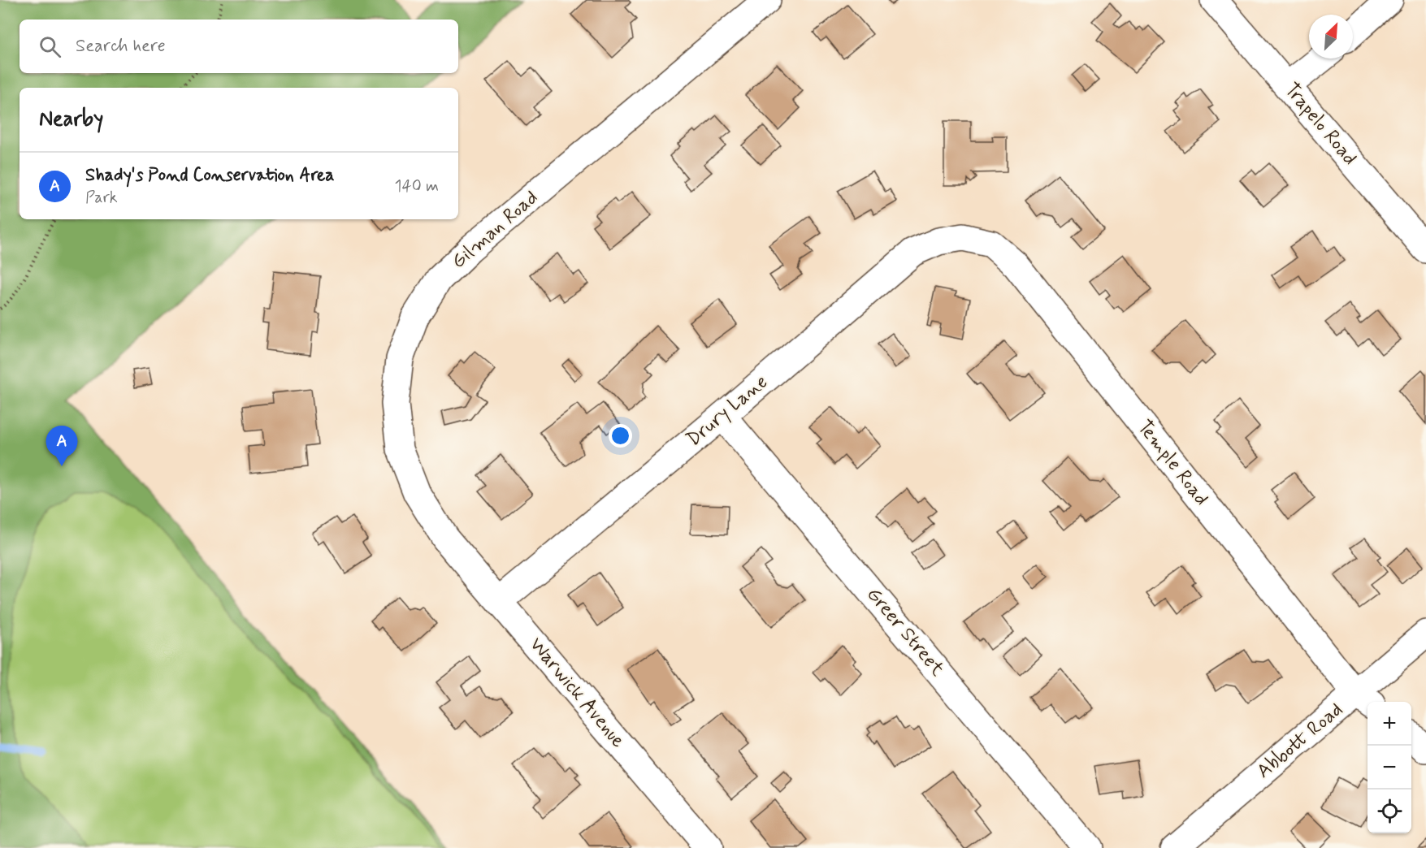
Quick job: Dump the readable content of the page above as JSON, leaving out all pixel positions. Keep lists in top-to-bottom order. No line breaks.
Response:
{"streets":{"street":["Trapelo Road","Gilman Road","Drury Lane","Temple Road","Greer Street","Warwick Avenue","Abbott Road"]},"crossings":[["Gilman Road","Warwick Avenue"],["Drury Lane","Temple Road"],["Drury Lane","Greer Street"],["Drury Lane","Warwick Avenue"],["Temple Road","Abbott Road"]],"north":"top right","page":{"search":"Search here","heading":"Nearby","list":[{"mark":"A","name":"Shady's Pond Conservation Area","note":"Park","value":"140 m"}],"pins":"A","map_buttons":["+","−"]}}
